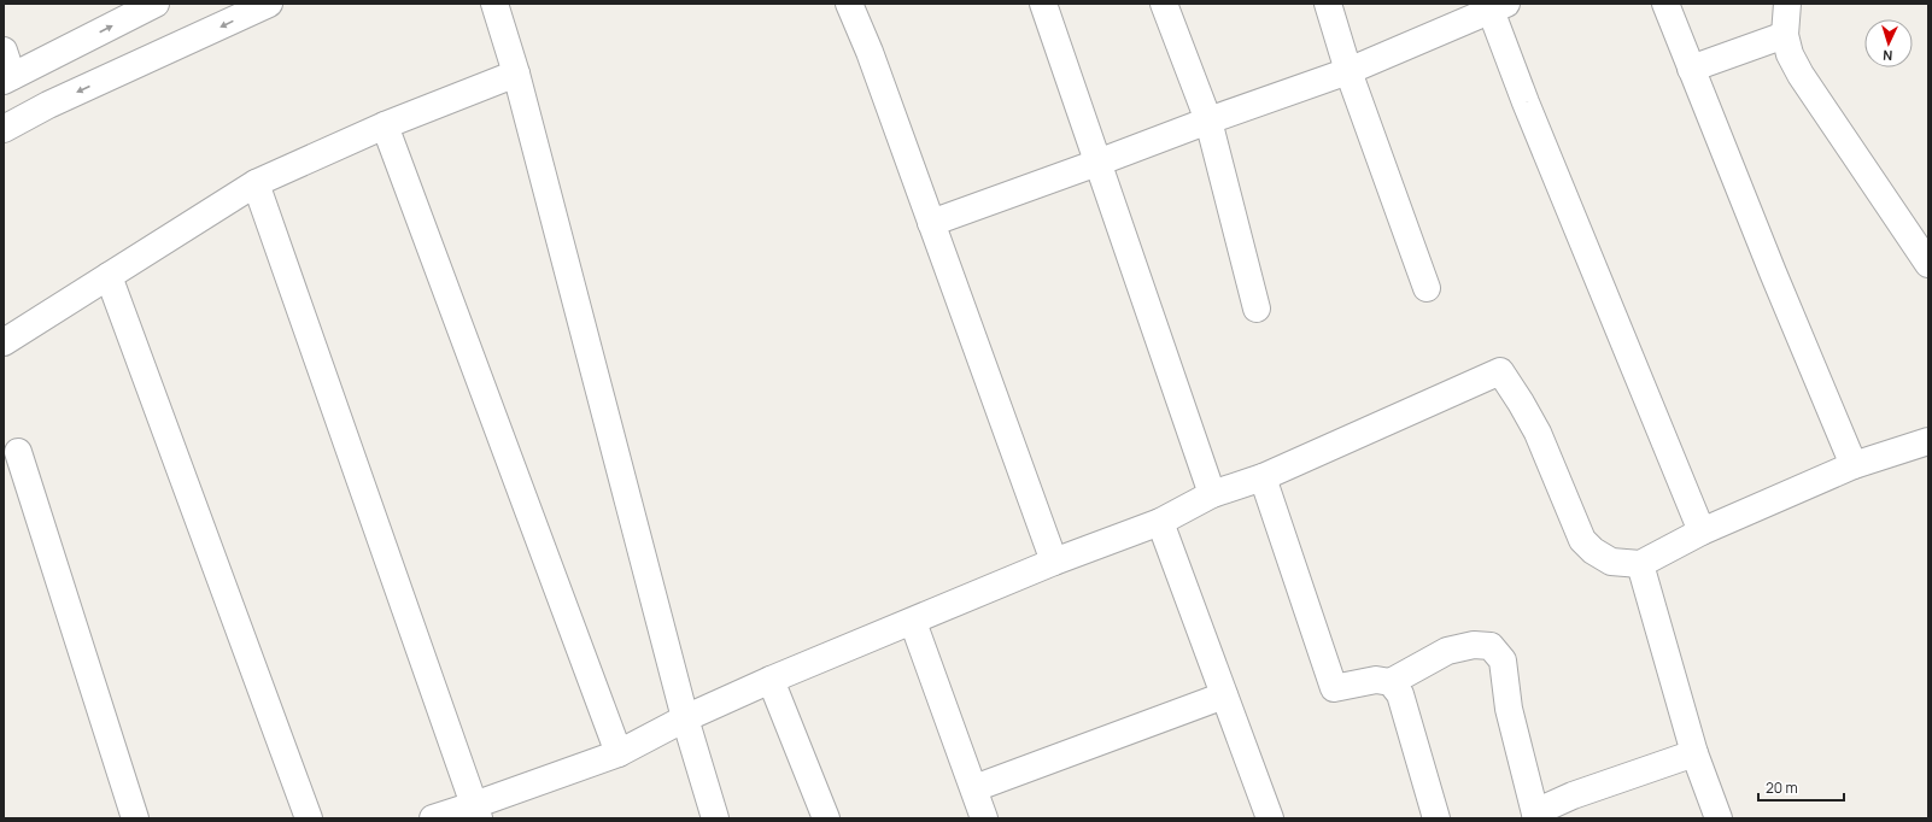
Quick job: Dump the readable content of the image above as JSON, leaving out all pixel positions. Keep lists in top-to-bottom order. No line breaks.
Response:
{"scale_bar":"20 m","north":"bottom"}
